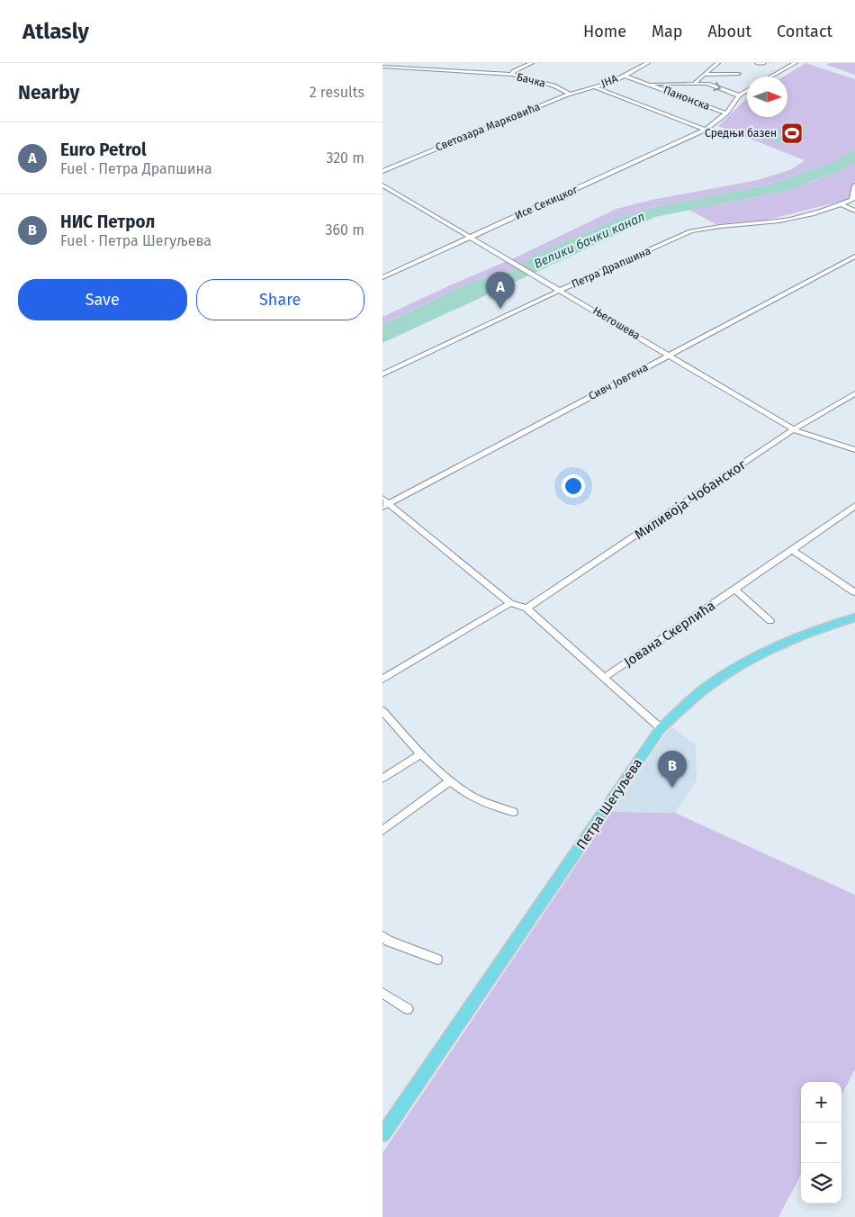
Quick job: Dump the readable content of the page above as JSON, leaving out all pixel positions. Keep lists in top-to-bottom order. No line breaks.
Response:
{"streets":{"main road":["Петра Шегуљева"],"street":["Бачка","ЈНА","Панонска","Светозара Марковића","Исе Секицког","Петра Драпшина","Његошева","Сивч Јовгена","Миливоја Чобанског","Јована Скерлића"]},"crossings":[["Бачка","Светозара Марковића"],["ЈНА","Панонска"],["ЈНА","Светозара Марковића"],["Панонска","Исе Секицког"],["Исе Секицког","Његошева"],["Петра Драпшина","Његошева"],["Његошева","Сивч Јовгена"],["Његошева","Миливоја Чобанског"]],"water":["Велики бачки канал"],"places":{"sports":["Средњи базен"]},"north":"right","page":{"header":"Atlasly","nav":["Home","Map","About","Contact"],"heading":["Nearby","2 results"],"list":[{"mark":"A","name":"Euro Petrol","note":"Fuel · Петра Драпшина","value":"320 m"},{"mark":"B","name":"НИС Петрол","note":"Fuel · Петра Шегуљева","value":"360 m"}],"buttons":["Save","Share"],"pins":["A","B"],"map_buttons":["+","−"]}}
